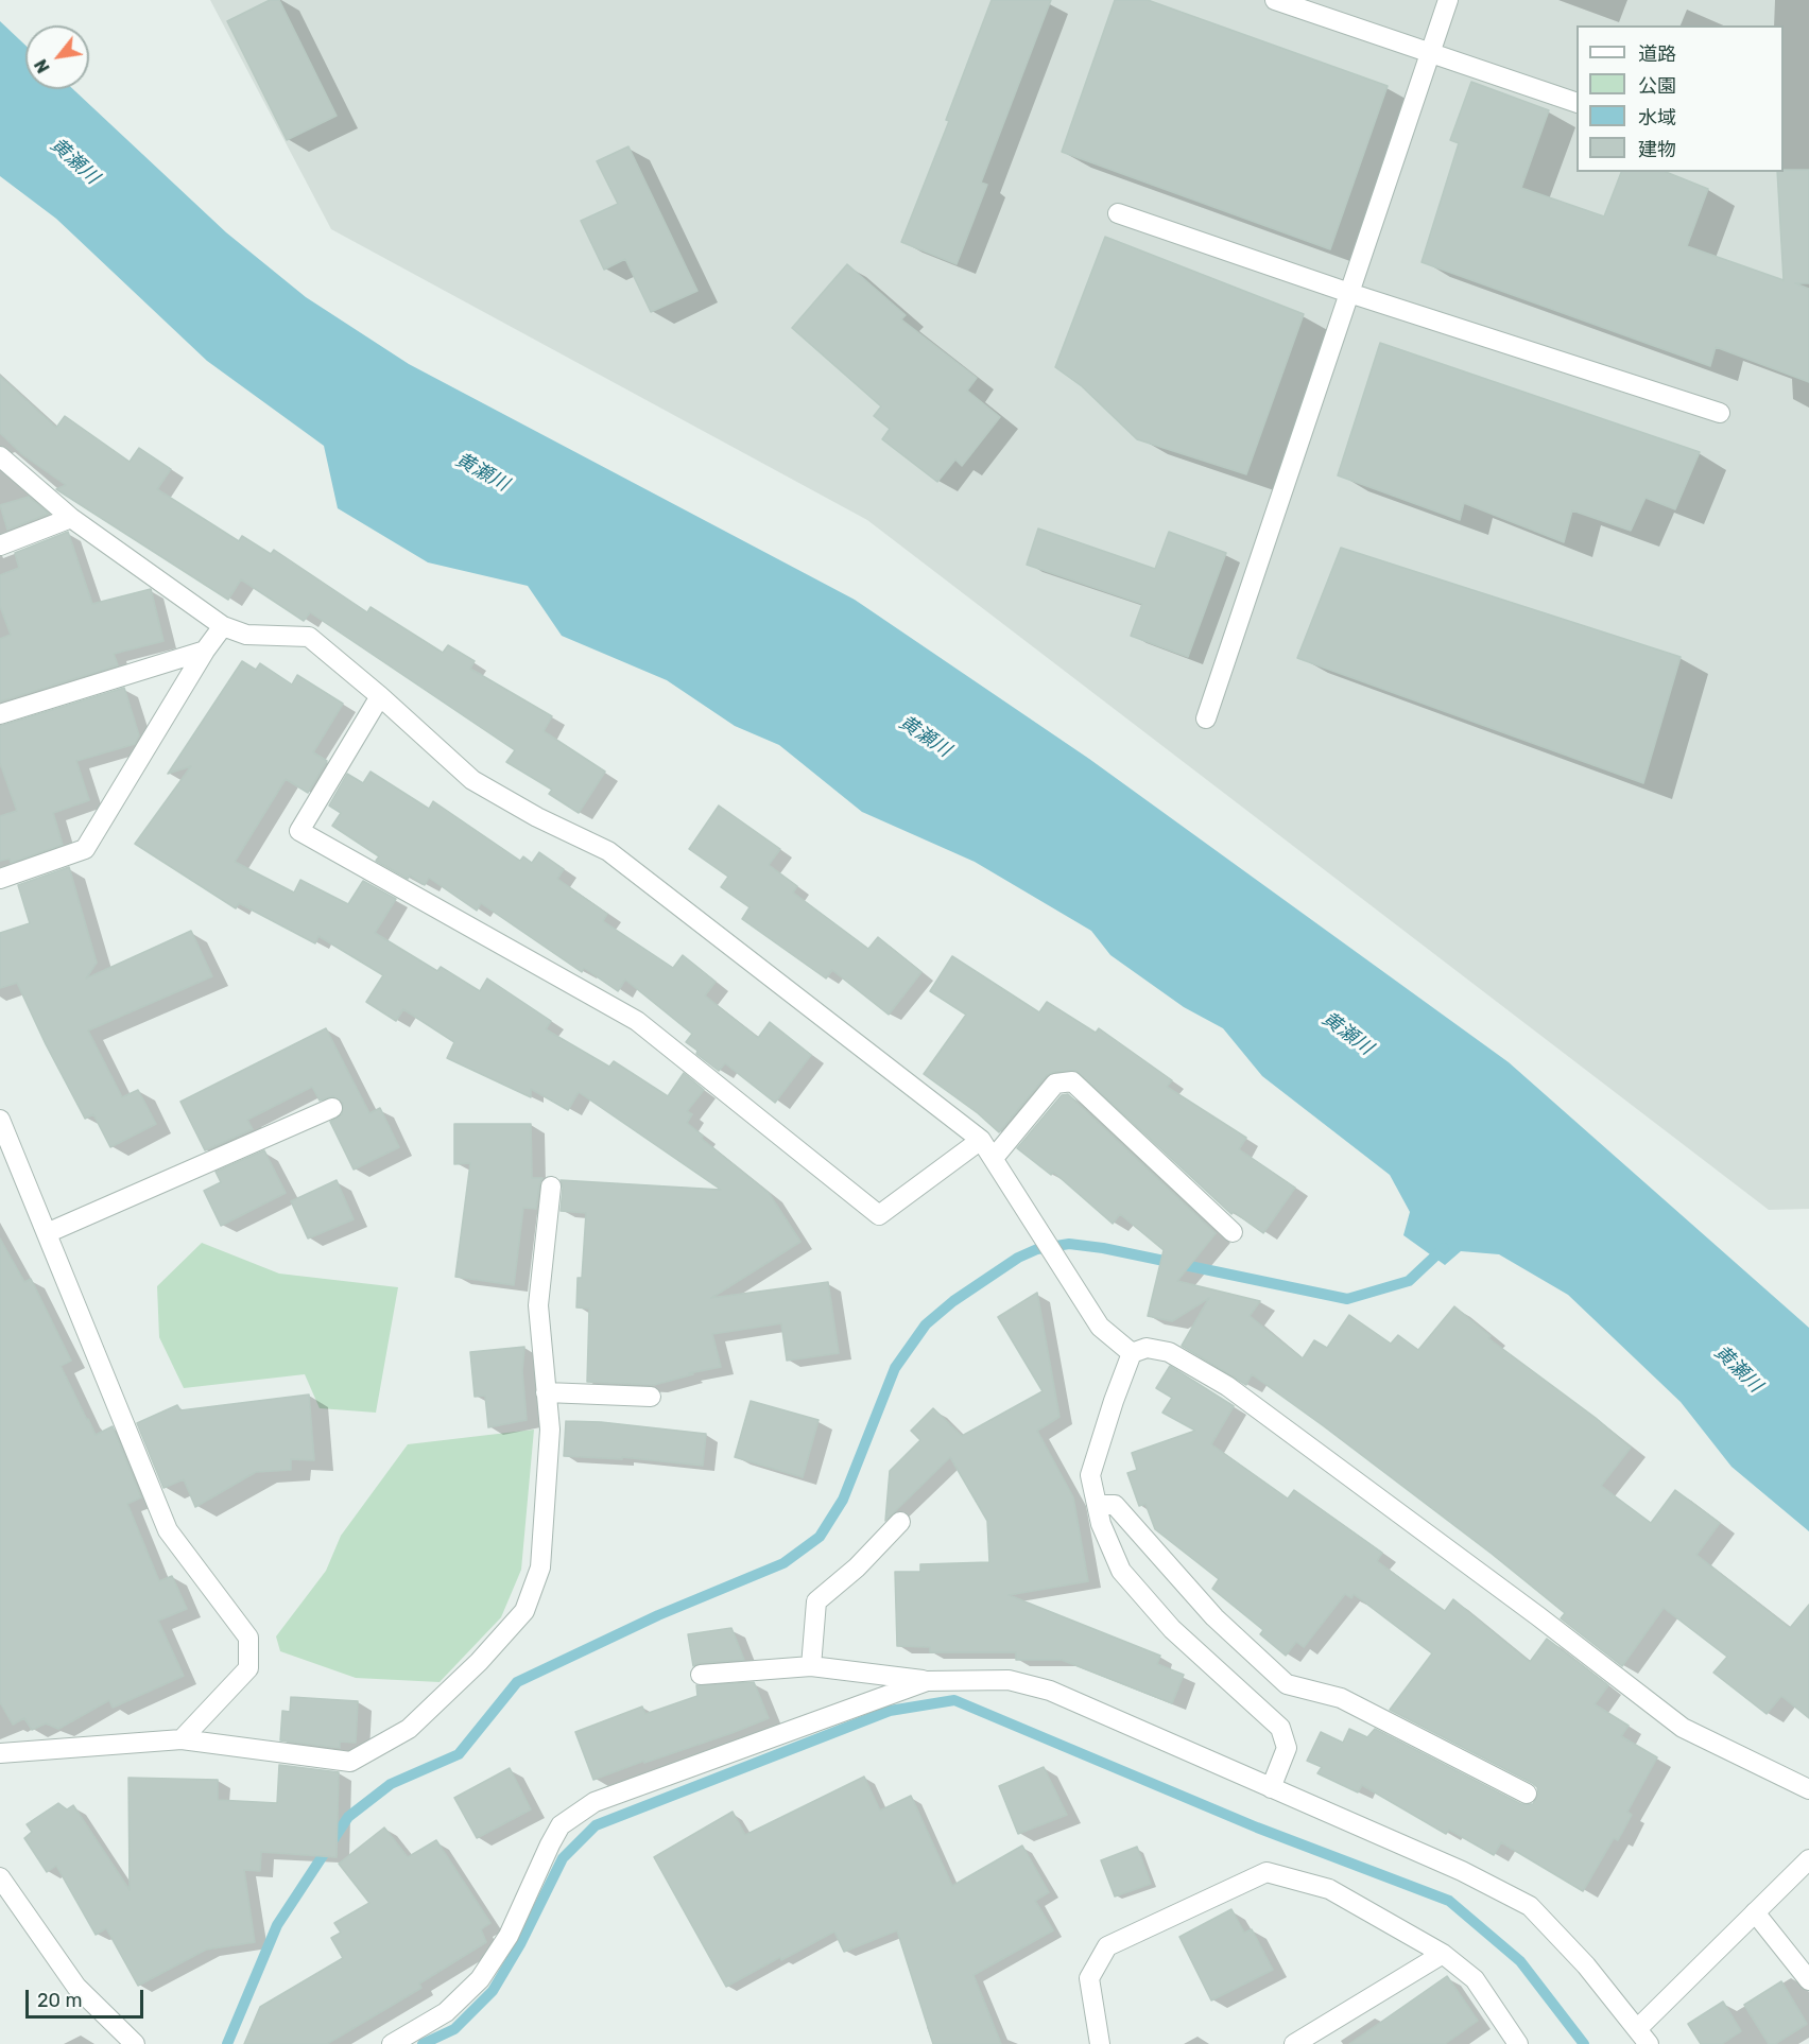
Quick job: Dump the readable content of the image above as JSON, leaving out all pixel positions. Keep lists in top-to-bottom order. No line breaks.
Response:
{"water":["黄瀬川"],"legend":["道路","公園","水域","建物"],"scale_bar":"20 m","north":"bottom left"}
